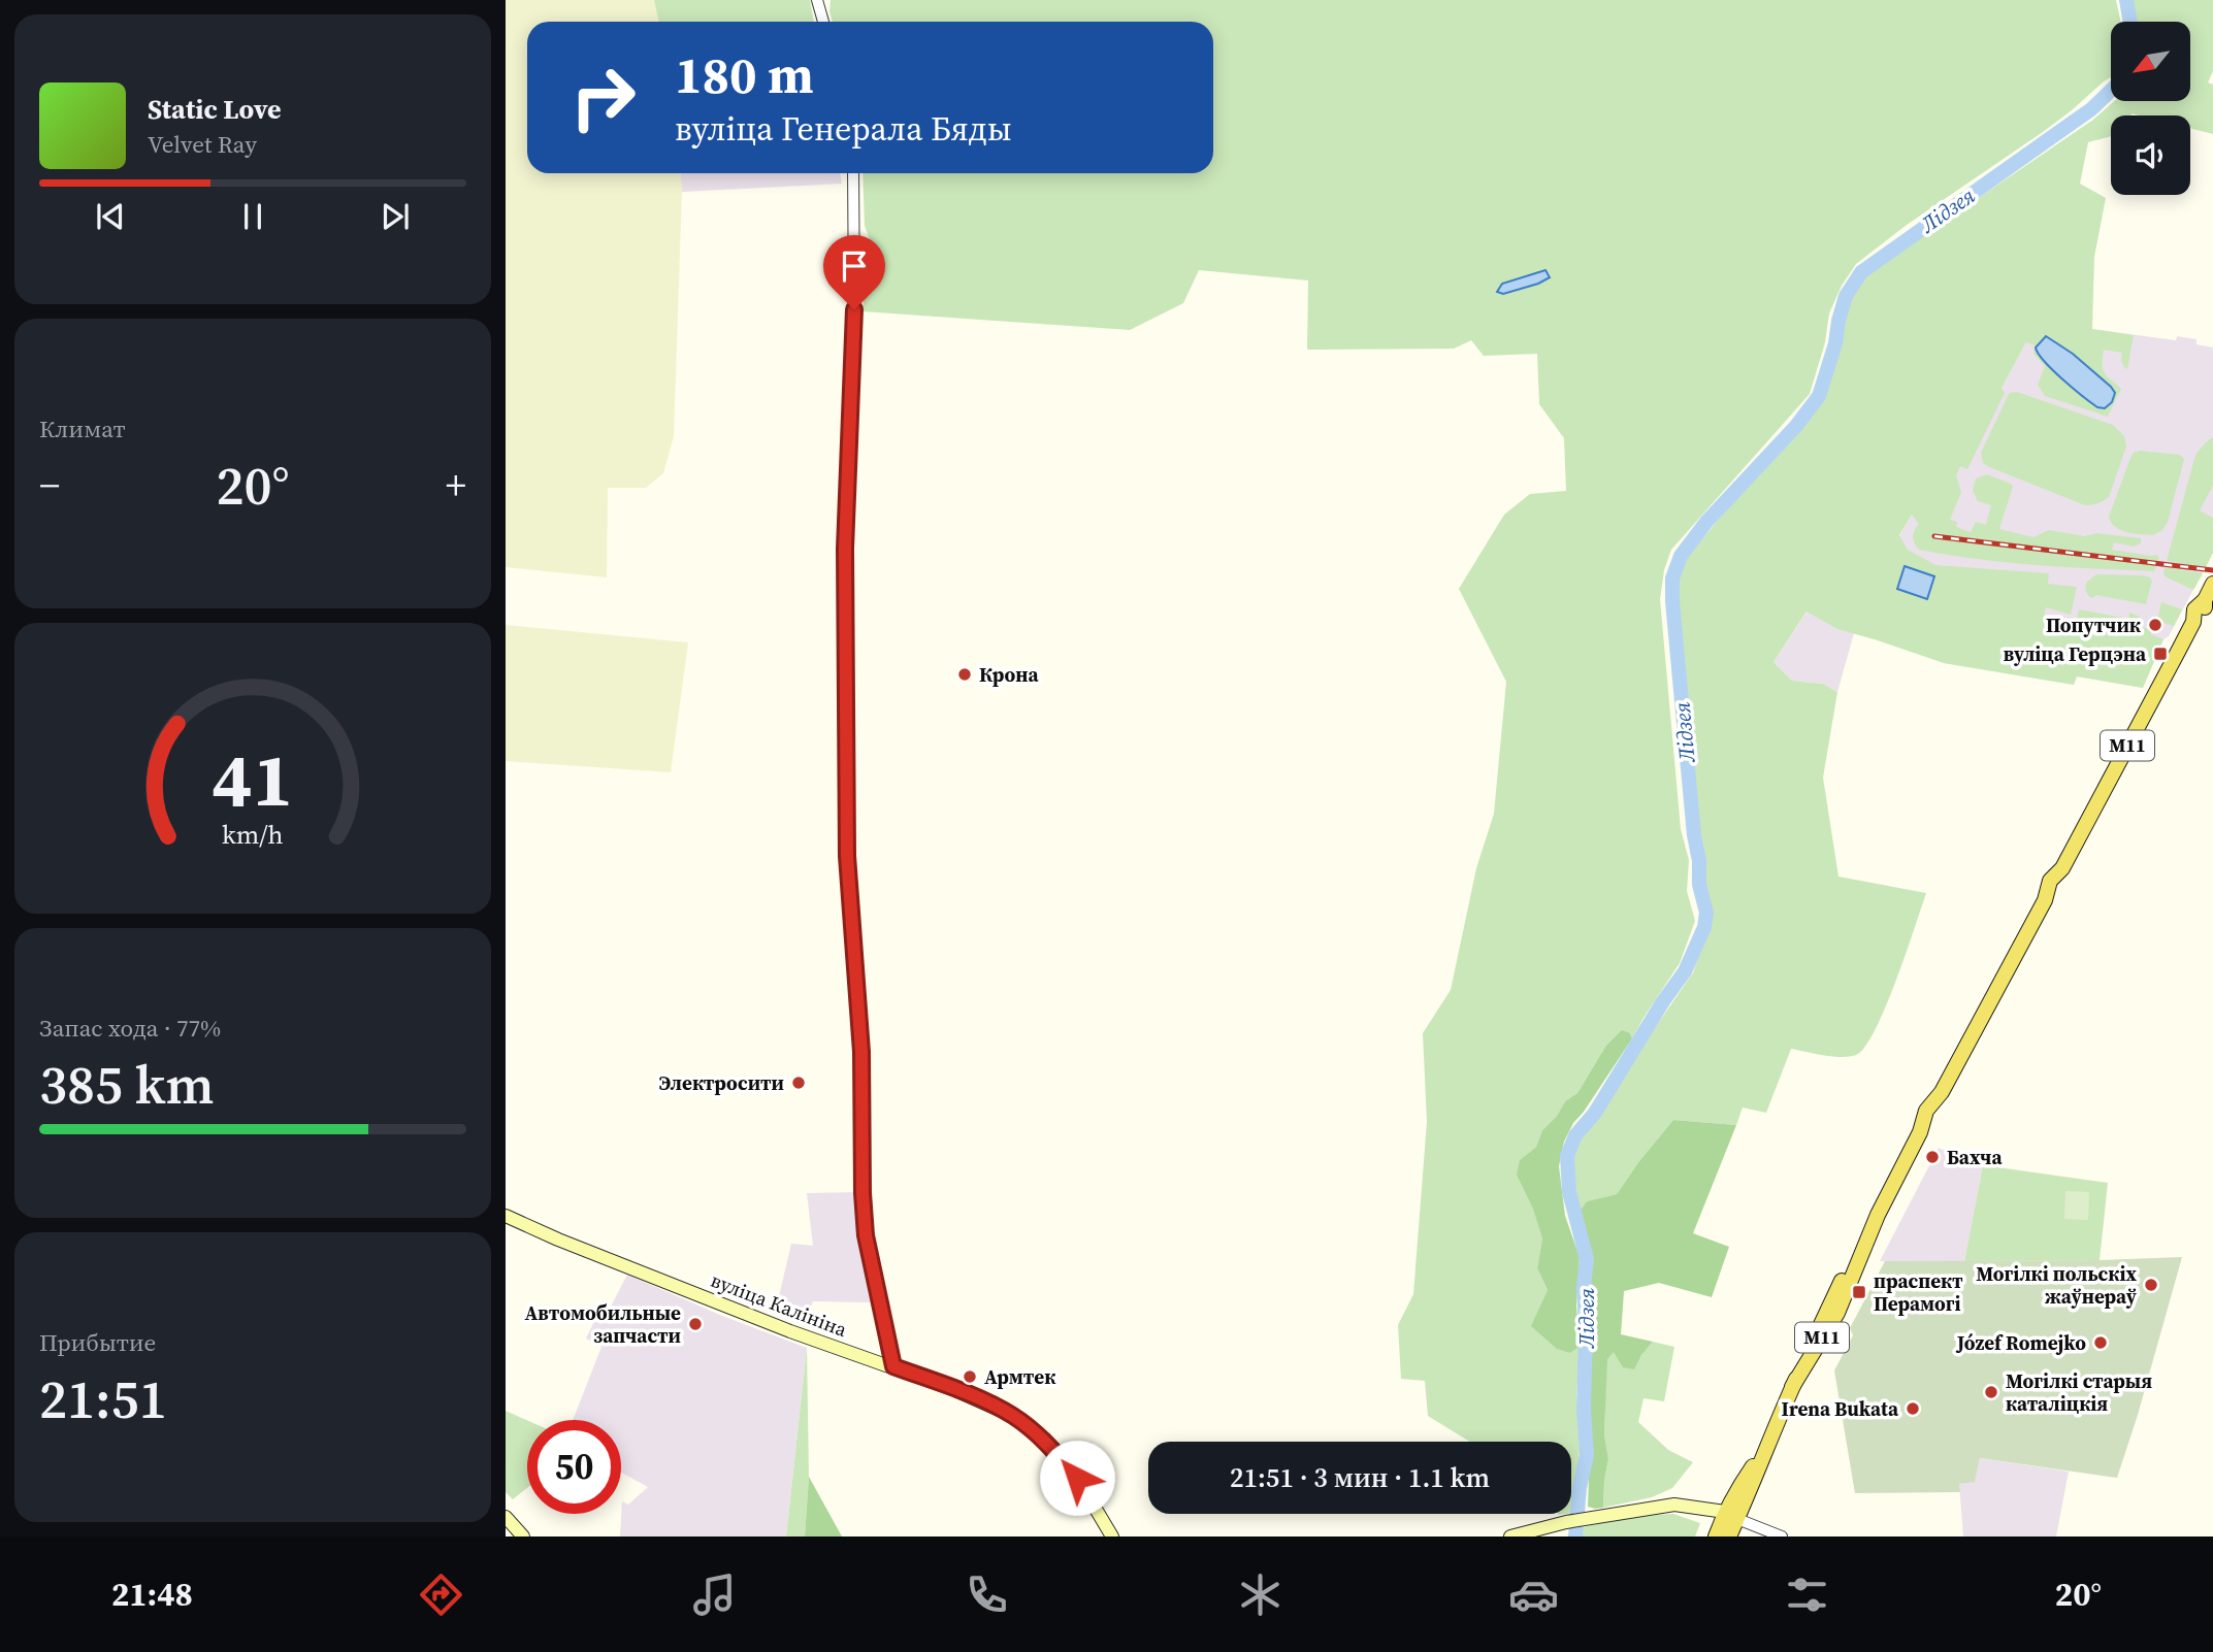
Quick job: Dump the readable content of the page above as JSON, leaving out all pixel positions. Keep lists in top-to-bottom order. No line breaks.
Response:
{"streets":{"main road":["М11","вуліца Калініна"]},"water":["Лідзея"],"places":{"other":["Попутчик","Крона","Электросити","Бахча","Могілкі польскіх жаўнераў","Автомобильные запчасти","Józef Romejko","Армтек","Могілкі старыя каталіцкія","Irena Bukata"],"transit":["вуліца Герцэна","праспект Перамогі"]},"north":"bottom left","page":{"turn":["180 m","вуліца Генерала Бяды"],"song":["Static Love","Velvet Ray"],"tile":["Климат",["Запас хода · 77%","385 km"],["Прибытие","21:51"]],"heat":["−","20°","+"],"limit":"50","trip":"21:51 · 3 мин · 1.1 km","tabs":["21:48","20°"],"gauge":["41","km/h"]}}
